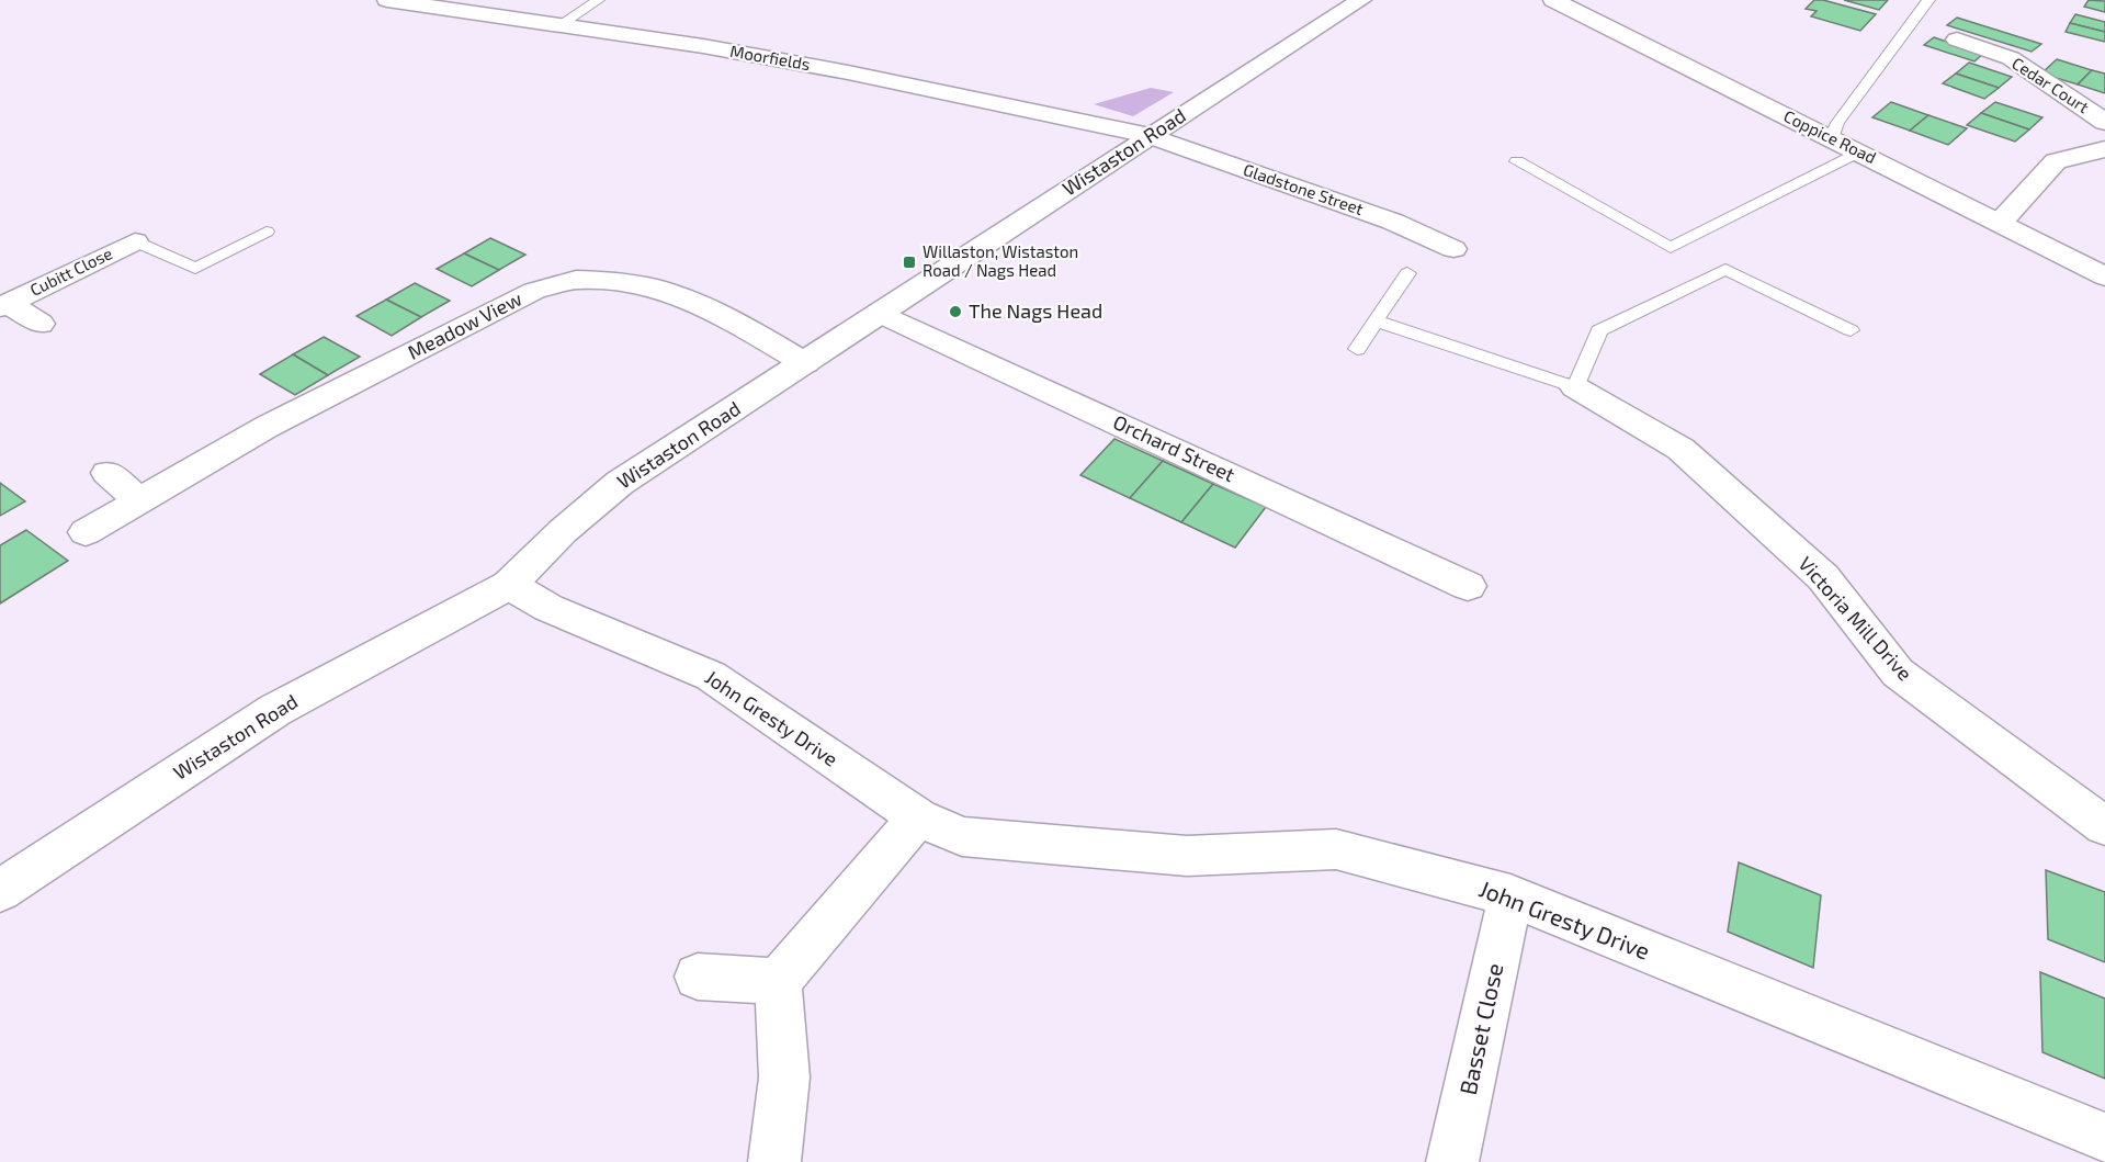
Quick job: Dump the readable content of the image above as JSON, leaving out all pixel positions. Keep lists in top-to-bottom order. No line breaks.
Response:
{"streets":{"street":["Moorfields","Cedar Court","Coppice Road","Wistaston Road","Gladstone Street","Cubitt Close","Meadow View","Orchard Street","Victoria Mill Drive","John Gresty Drive","Basset Close"]},"crossings":[["Moorfields","Wistaston Road"],["Moorfields","Gladstone Street"],["Wistaston Road","Gladstone Street"],["Wistaston Road","Meadow View"],["Wistaston Road","Orchard Street"],["Wistaston Road","John Gresty Drive"],["John Gresty Drive","Basset Close"]],"places":{"transit":["Willaston, Wistaston Road / Nags Head"],"other":["The Nags Head"]}}
